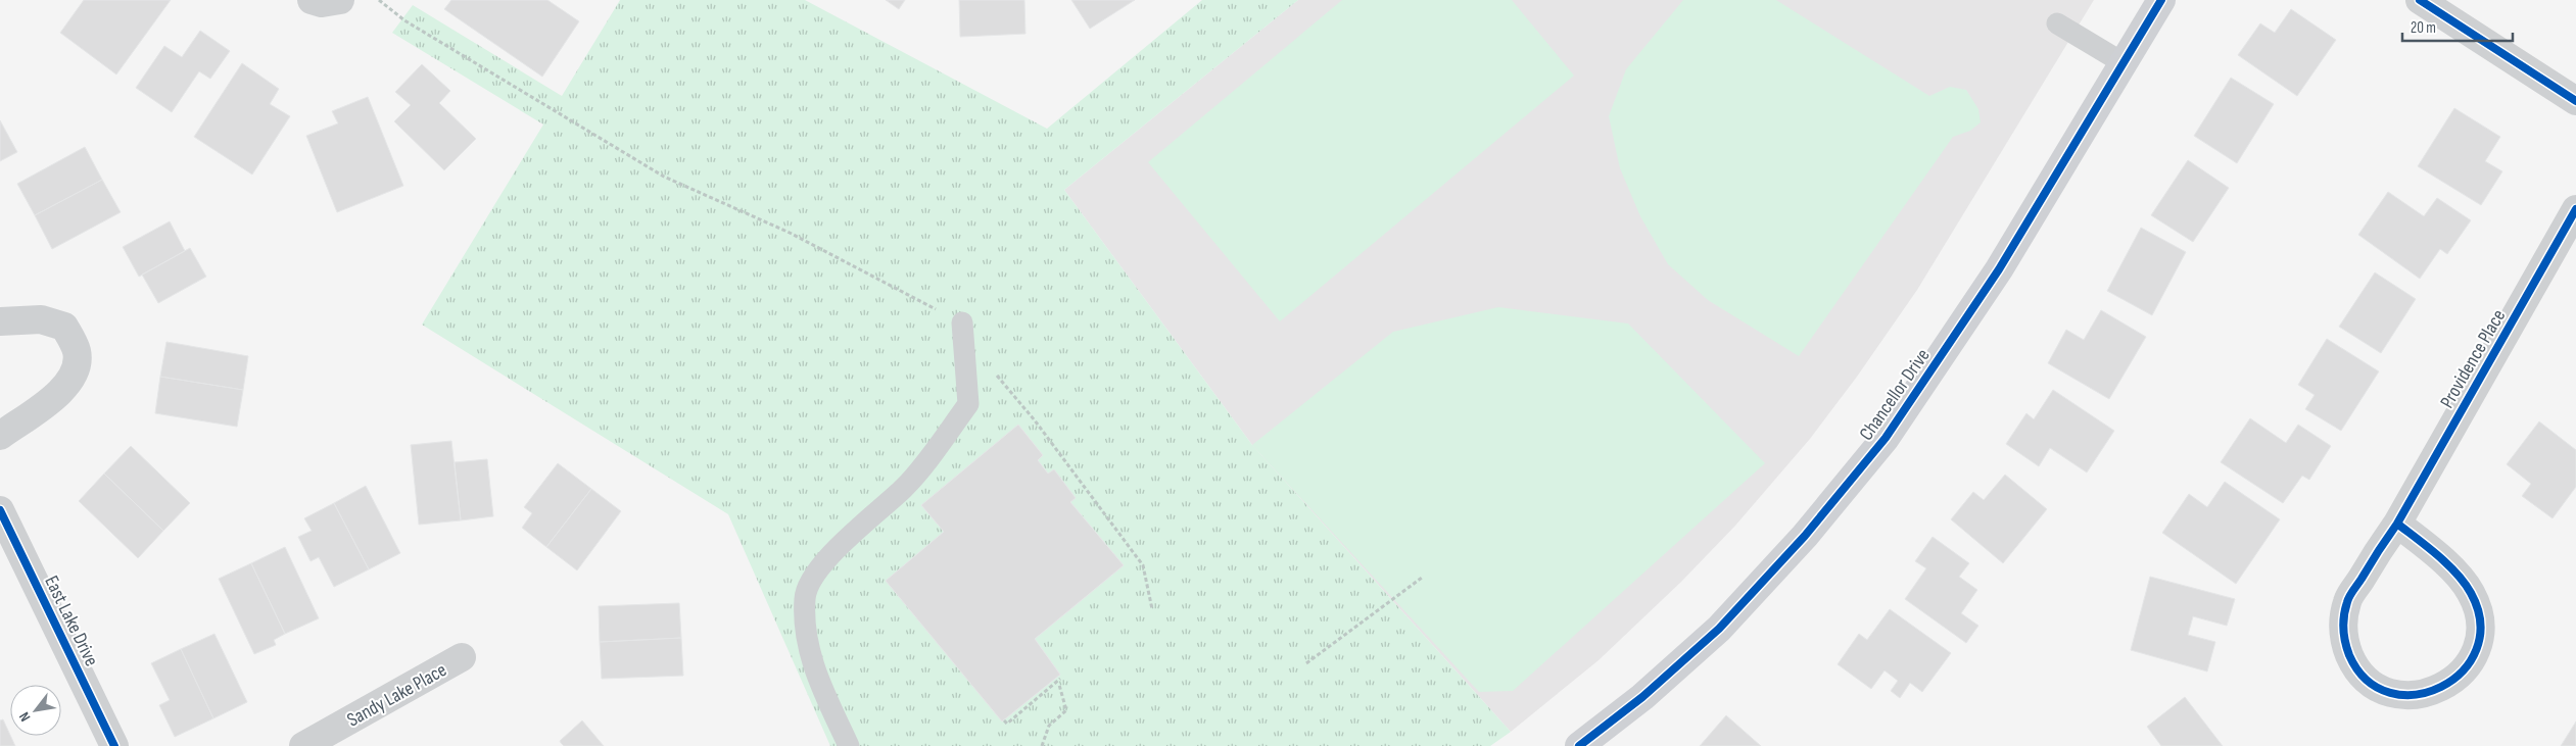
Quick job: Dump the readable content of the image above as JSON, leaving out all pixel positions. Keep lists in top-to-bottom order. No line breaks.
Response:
{"streets":{"street":["Providence Place","Chancellor Drive","East Lake Drive","Sandy Lake Place"]},"scale_bar":"20 m","north":"bottom left"}
